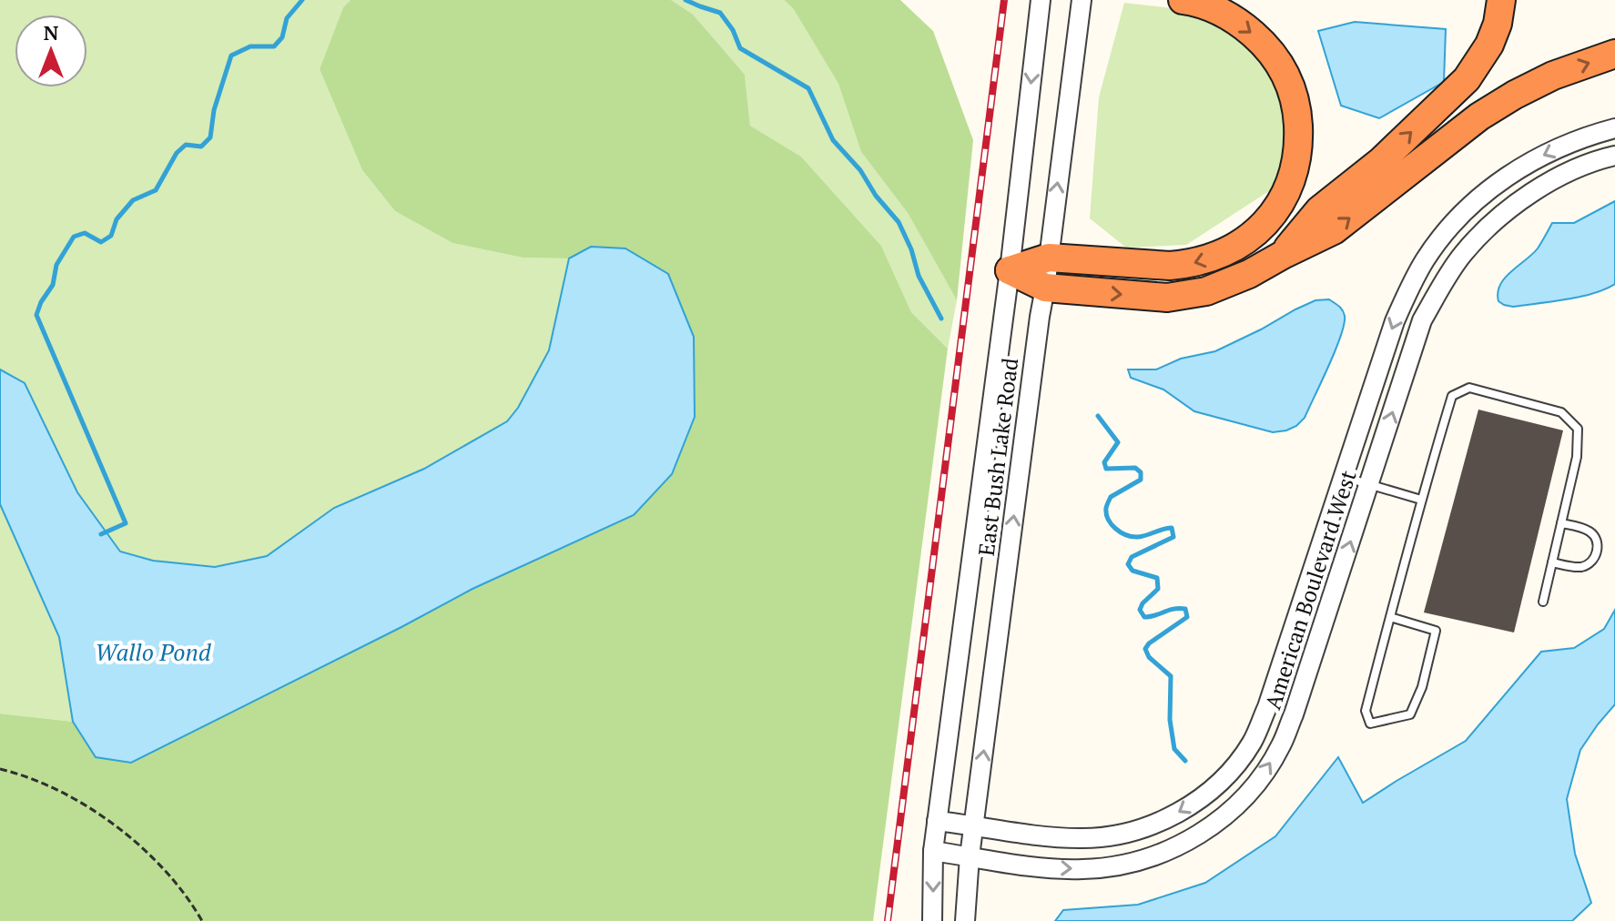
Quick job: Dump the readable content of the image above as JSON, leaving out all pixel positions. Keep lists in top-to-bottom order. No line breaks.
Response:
{"streets":{"street":["East Bush Lake Road","American Boulevard West"]},"crossings":[["East Bush Lake Road","American Boulevard West"]],"water":["Wallo Pond"],"north":"top"}
